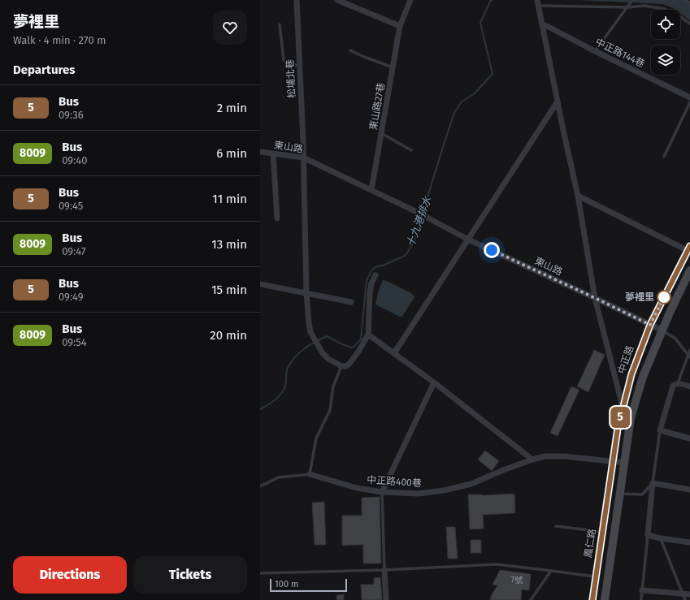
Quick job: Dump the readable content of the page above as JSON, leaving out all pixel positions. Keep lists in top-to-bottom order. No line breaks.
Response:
{"streets":{"main road":["中正路","鳳仁路"],"street":["中正路144巷","松埔北巷","東山路27巷","東山路","中正路400巷"]},"crossings":[["松埔北巷","東山路"],["東山路27巷","東山路"],["東山路","中正路"],["中正路","中正路400巷"],["中正路","鳳仁路"]],"water":["十九港排水"],"places":["夢裡里"],"lines":["bus line 5"],"house_numbers":["7號"],"scale_bar":"100 m","page":{"heading":[["夢裡里","Walk · 4 min · 270 m"],"Departures"],"on_map":"5","list":[{"mark":"5","name":"Bus","note":"09:36","value":"2 min"},{"mark":"8009","name":"Bus","note":"09:40","value":"6 min"},{"mark":"5","name":"Bus","note":"09:45","value":"11 min"},{"mark":"8009","name":"Bus","note":"09:47","value":"13 min"},{"mark":"5","name":"Bus","note":"09:49","value":"15 min"},{"mark":"8009","name":"Bus","note":"09:54","value":"20 min"}],"buttons":["Directions","Tickets"],"scale":"100 m"}}
